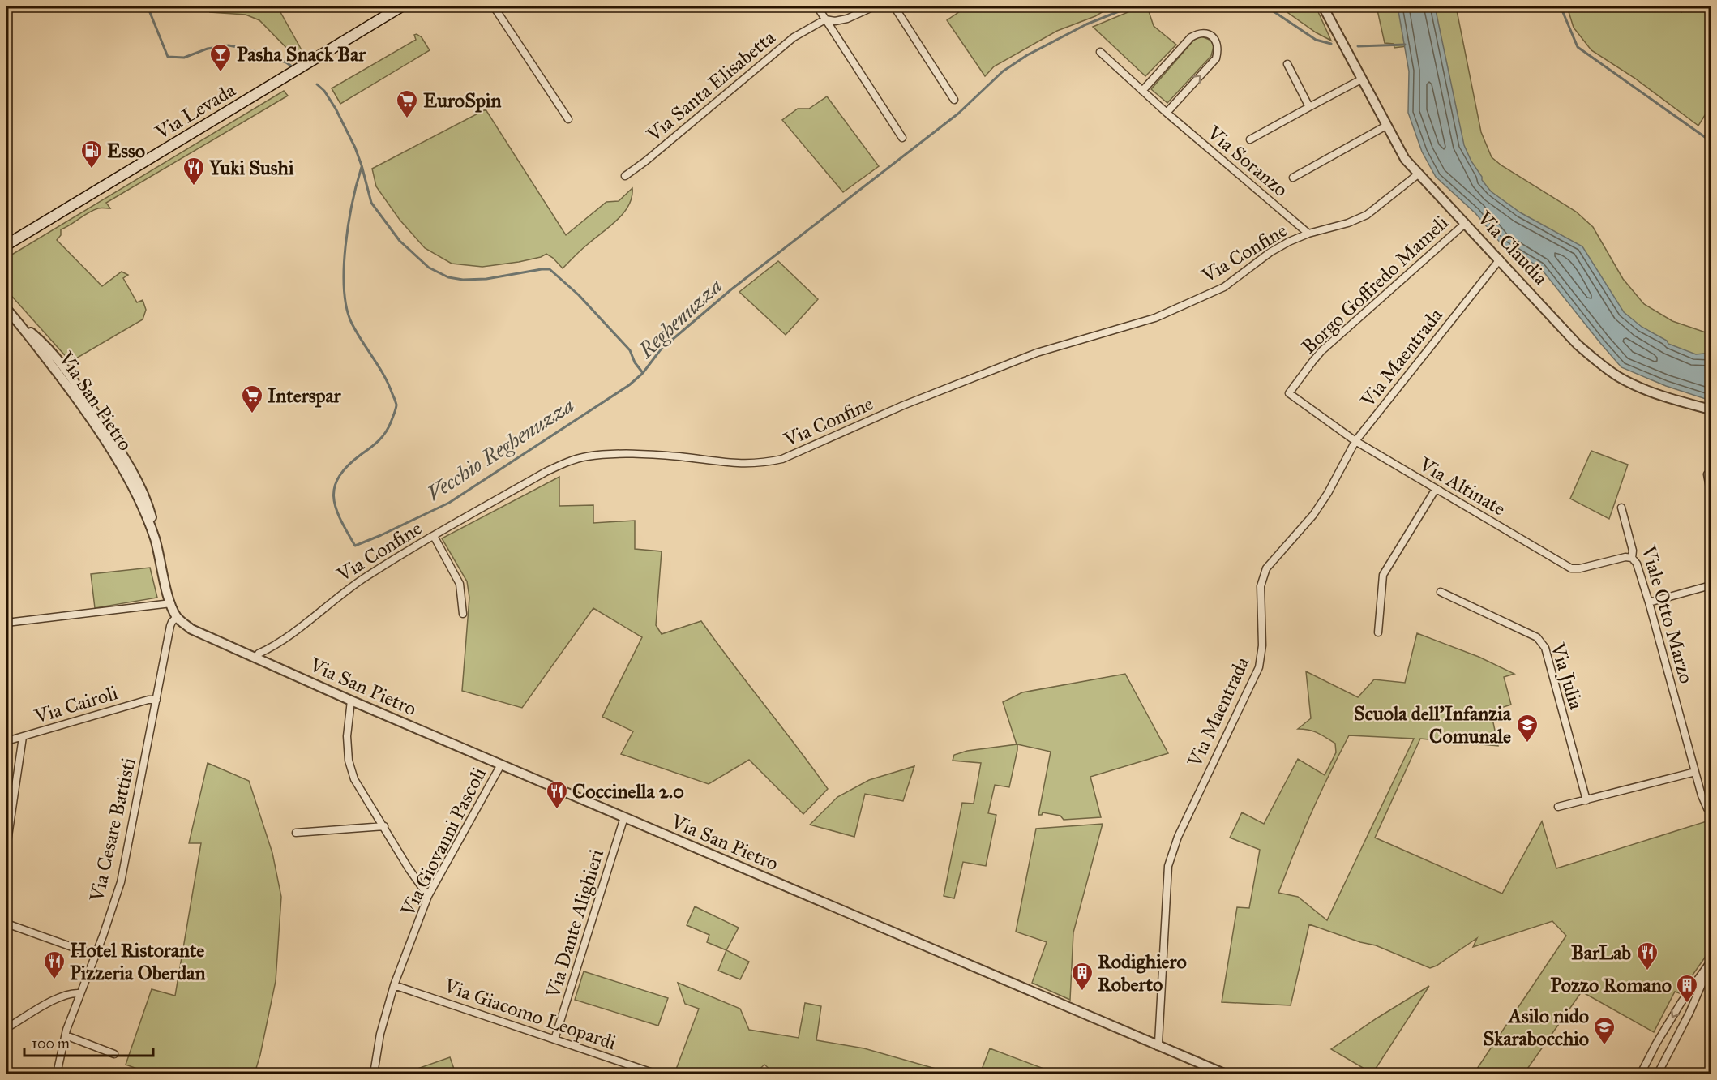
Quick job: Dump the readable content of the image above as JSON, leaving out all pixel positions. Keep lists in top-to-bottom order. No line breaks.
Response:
{"streets":{"main road":["Via Levada"],"street":["Via Santa Elisabetta","Via Soranzo","Via Claudia","Via Confine","Borgo Goffredo Mameli","Via Maentrada","Via San Pietro","Via Altinate","Viale Otto Marzo","Via Julia","Via Cairoli","Via Cesare Battisti","Via Giovanni Pascoli","Via Dante Alighieri","Via Giacomo Leopardi"]},"crossings":[["Via Soranzo","Via Confine"],["Via Claudia","Via Confine"],["Via Claudia","Borgo Goffredo Mameli"],["Via Claudia","Via Maentrada"],["Via Confine","Via San Pietro"],["Borgo Goffredo Mameli","Via Altinate"],["Via Maentrada","Via San Pietro"],["Via Maentrada","Via Altinate"],["Via San Pietro","Via Cesare Battisti"],["Via San Pietro","Via Giovanni Pascoli"],["Via San Pietro","Via Dante Alighieri"],["Via Altinate","Viale Otto Marzo"],["Via Cairoli","Via Cesare Battisti"],["Via Giovanni Pascoli","Via Giacomo Leopardi"],["Via Dante Alighieri","Via Giacomo Leopardi"]],"water":["Reghenuzza","Vecchio Reghenuzza"],"places":{"bar":["Pasha Snack Bar"],"supermarket":["EuroSpin","Interspar"],"fuel station":["Esso"],"restaurant":["Yuki Sushi","Coccinella 2.0","BarLab","Hotel Ristorante Pizzeria Oberdan"],"school or university":["Scuola dell'Infanzia Comunale","Asilo nido Skarabocchio"],"building":["Rodighiero Roberto","Pozzo Romano"]},"scale_bar":"100 m"}
